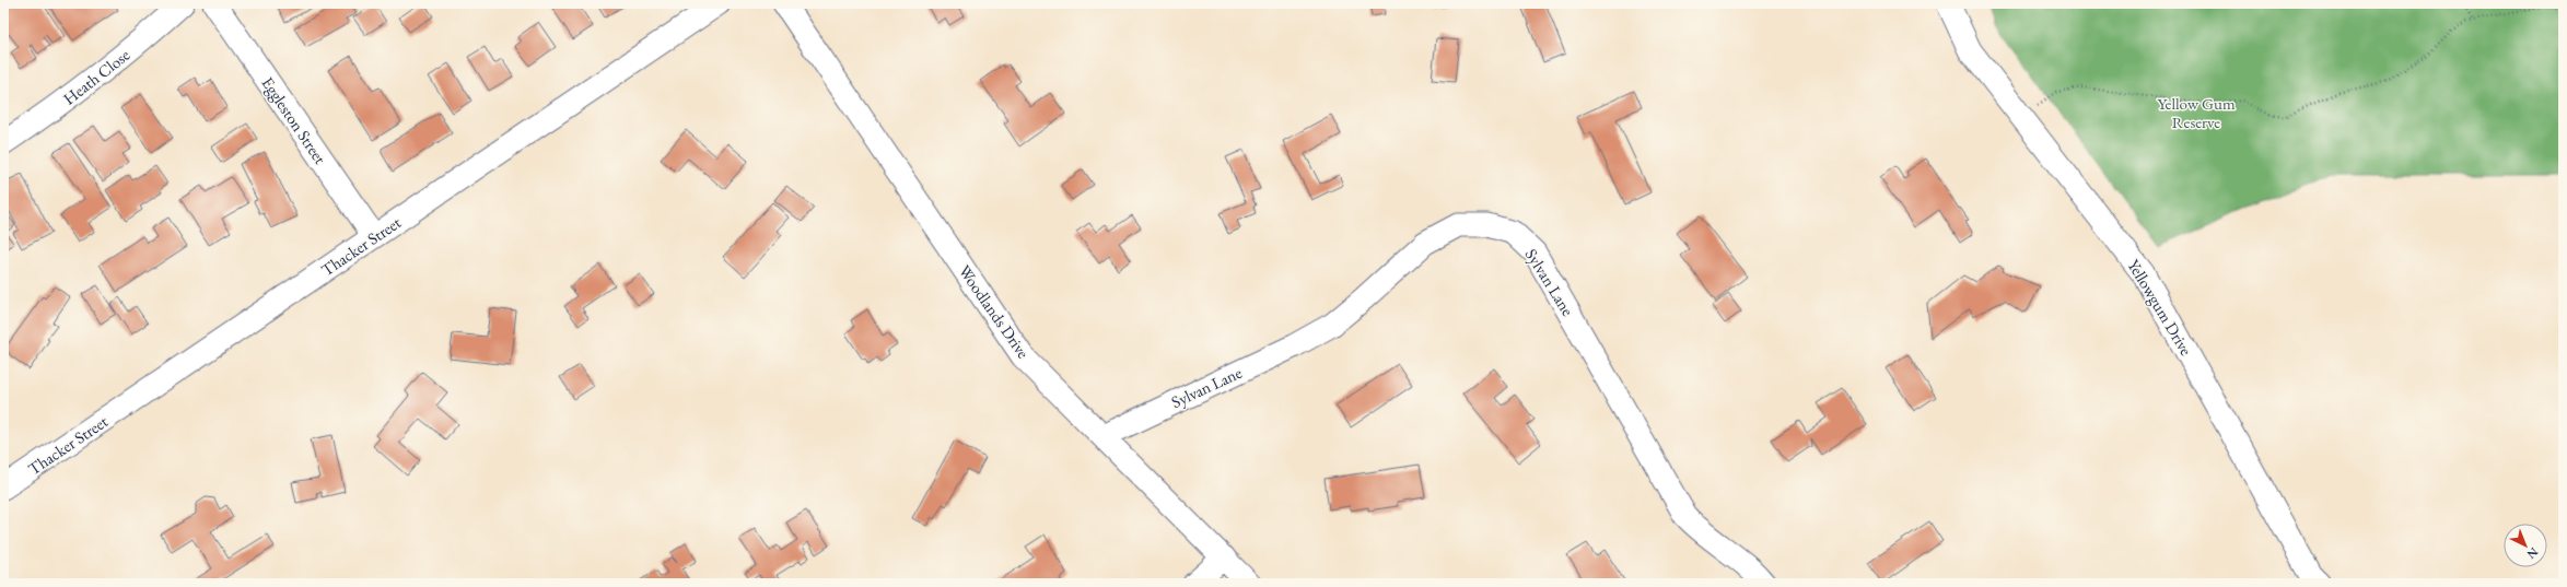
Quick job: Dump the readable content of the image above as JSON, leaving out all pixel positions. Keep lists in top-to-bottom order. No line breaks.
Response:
{"streets":{"street":["Heath Close","Eggleston Street","Thacker Street","Sylvan Lane","Yellowgum Drive","Woodlands Drive"]},"crossings":[["Eggleston Street","Thacker Street"],["Sylvan Lane","Woodlands Drive"]],"parks":["Yellow Gum Reserve"],"north":"bottom right"}
